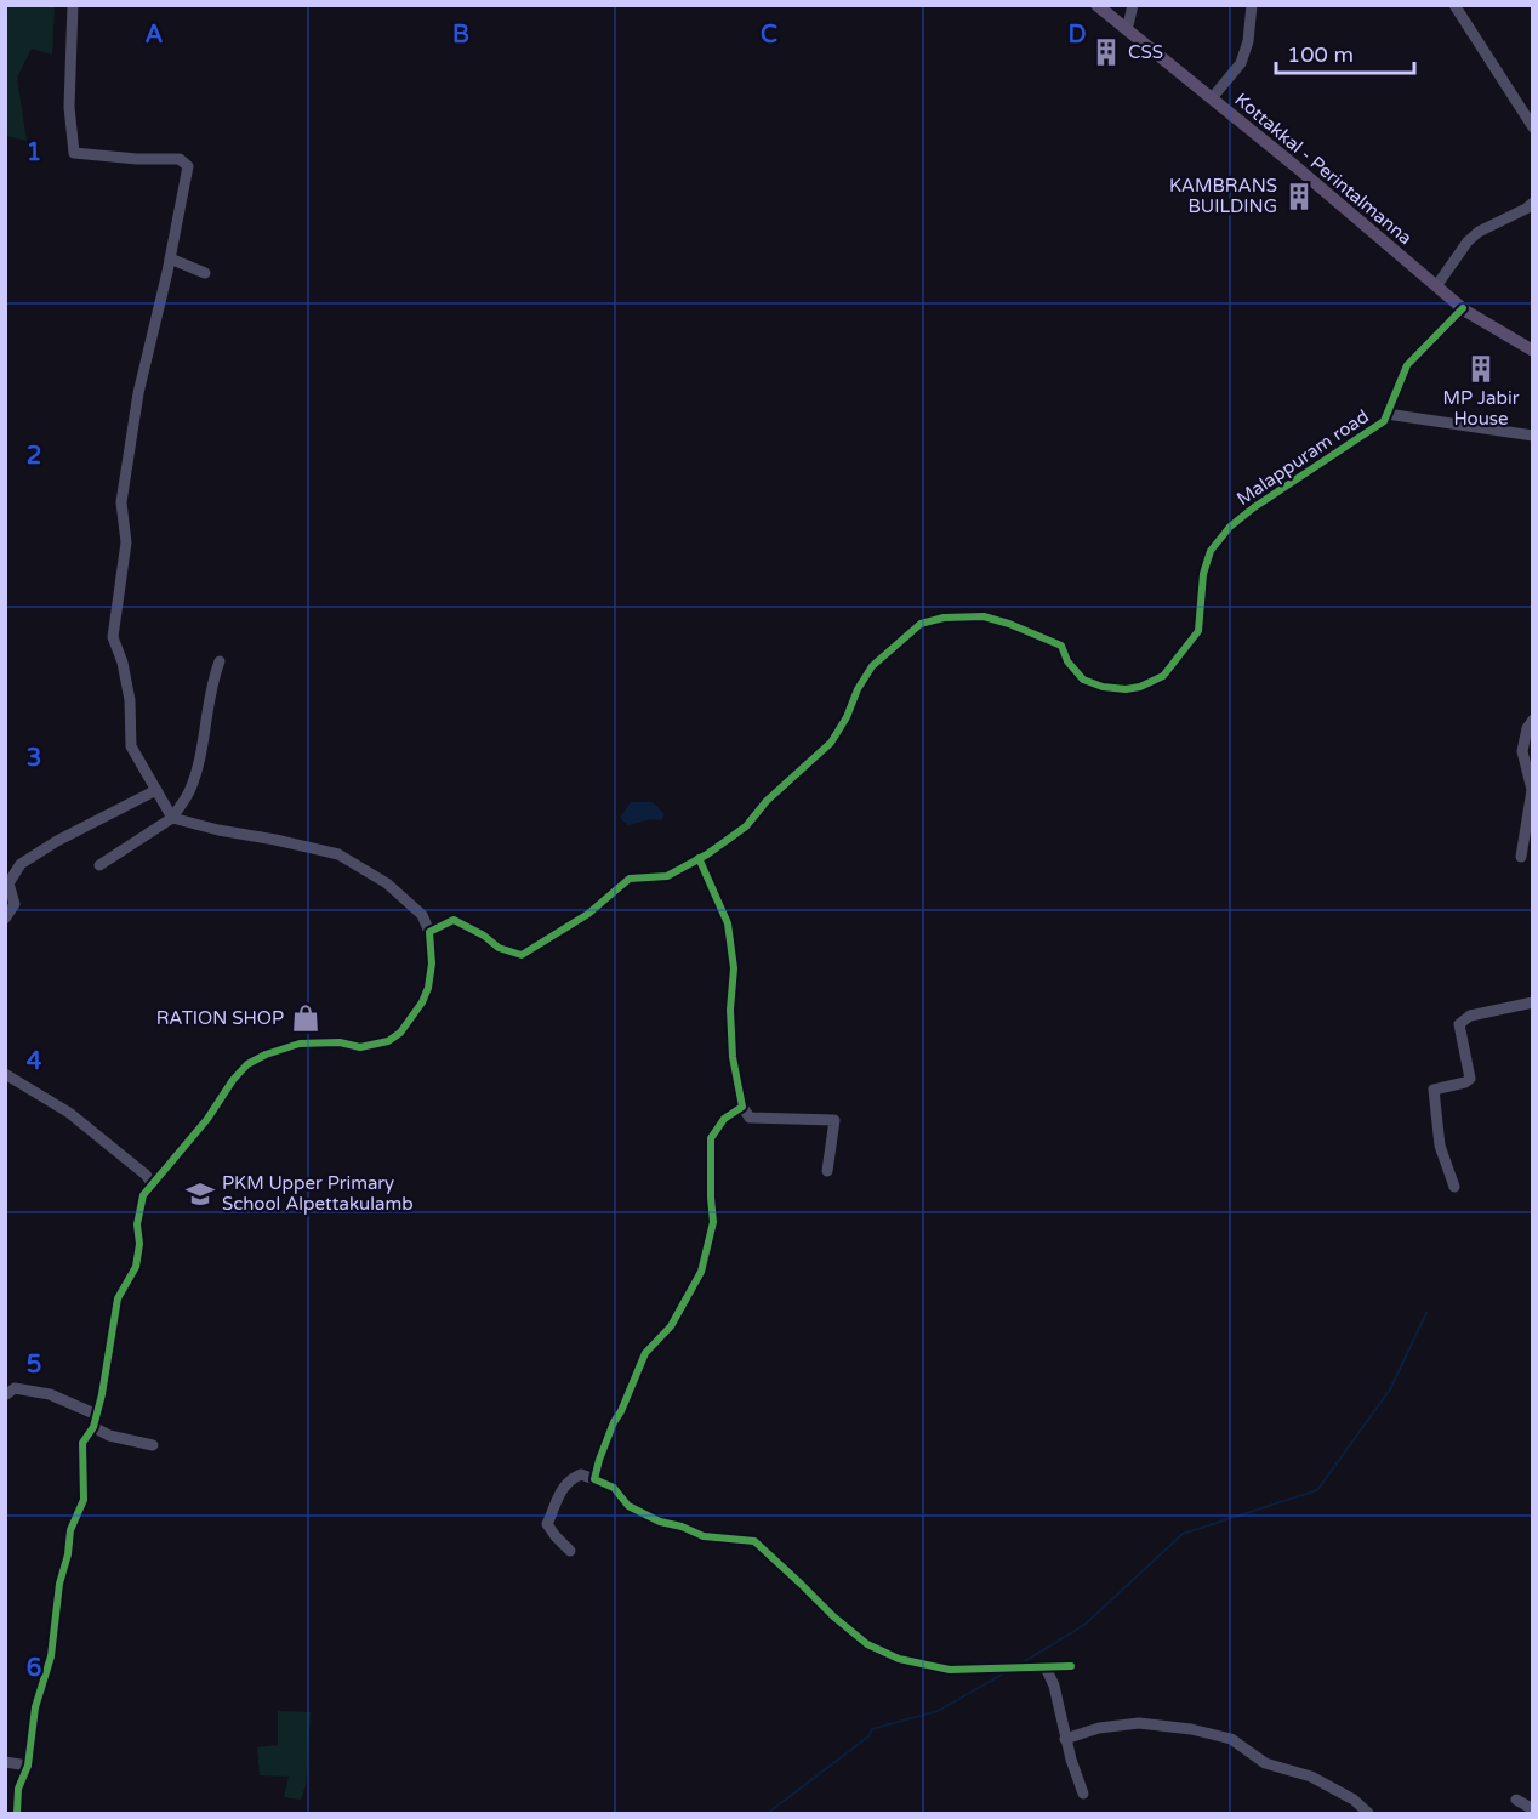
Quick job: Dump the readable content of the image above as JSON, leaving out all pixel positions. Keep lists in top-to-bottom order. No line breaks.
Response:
{"streets":{"main road":["Kottakkal - Perintalmanna"],"street":["Malappuram road"]},"crossings":[["Kottakkal - Perintalmanna","Malappuram road"]],"places":{"building":["CSS","KAMBRANS BUILDING","MP Jabir House"],"shop":["RATION SHOP"],"school or university":["PKM Upper Primary School Alpettakulamb"]},"scale_bar":"100 m","grid":{"columns":["A","B","C","D"],"rows":["1","2","3","4","5","6"]}}
